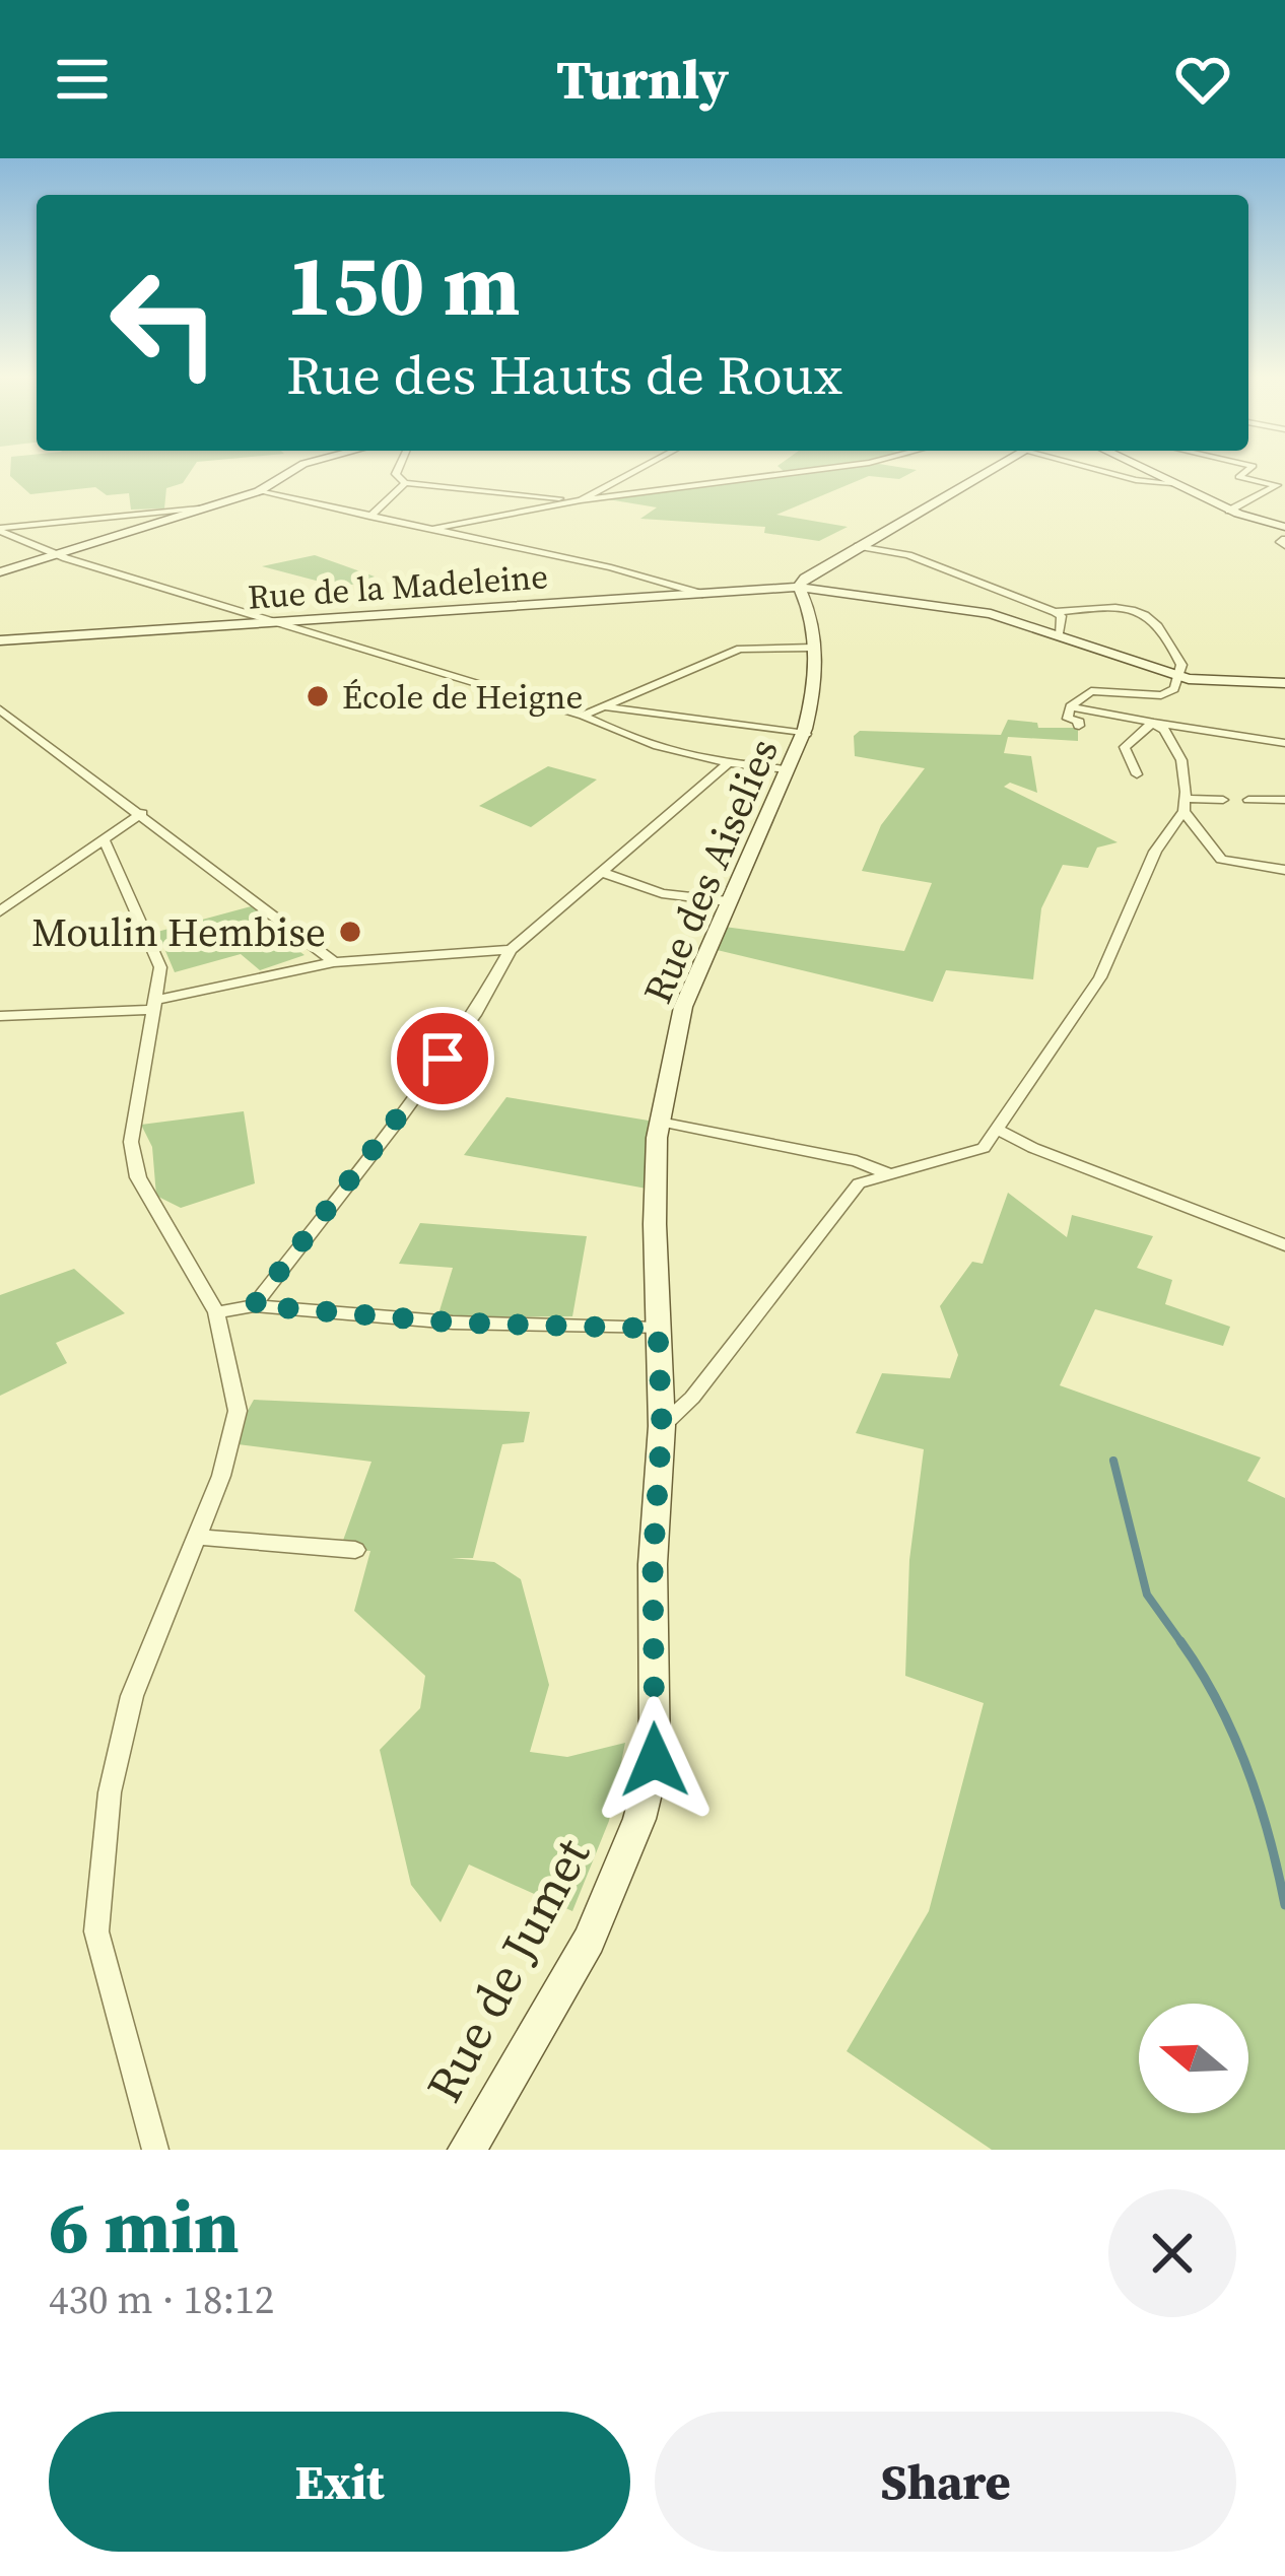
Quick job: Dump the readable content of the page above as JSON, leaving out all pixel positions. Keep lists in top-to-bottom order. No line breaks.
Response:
{"streets":{"street":["Rue de la Madeleine","Rue des Aiselies","Rue de Jumet"]},"crossings":[["Rue de la Madeleine","Rue des Aiselies"],["Rue des Aiselies","Rue de Jumet"]],"places":["École de Heigne","Moulin Hembise"],"north":"left","page":{"header":"Turnly","turn":["150 m","Rue des Hauts de Roux"],"heading":["6 min","430 m · 18:12"],"buttons":["Exit","Share"]}}
